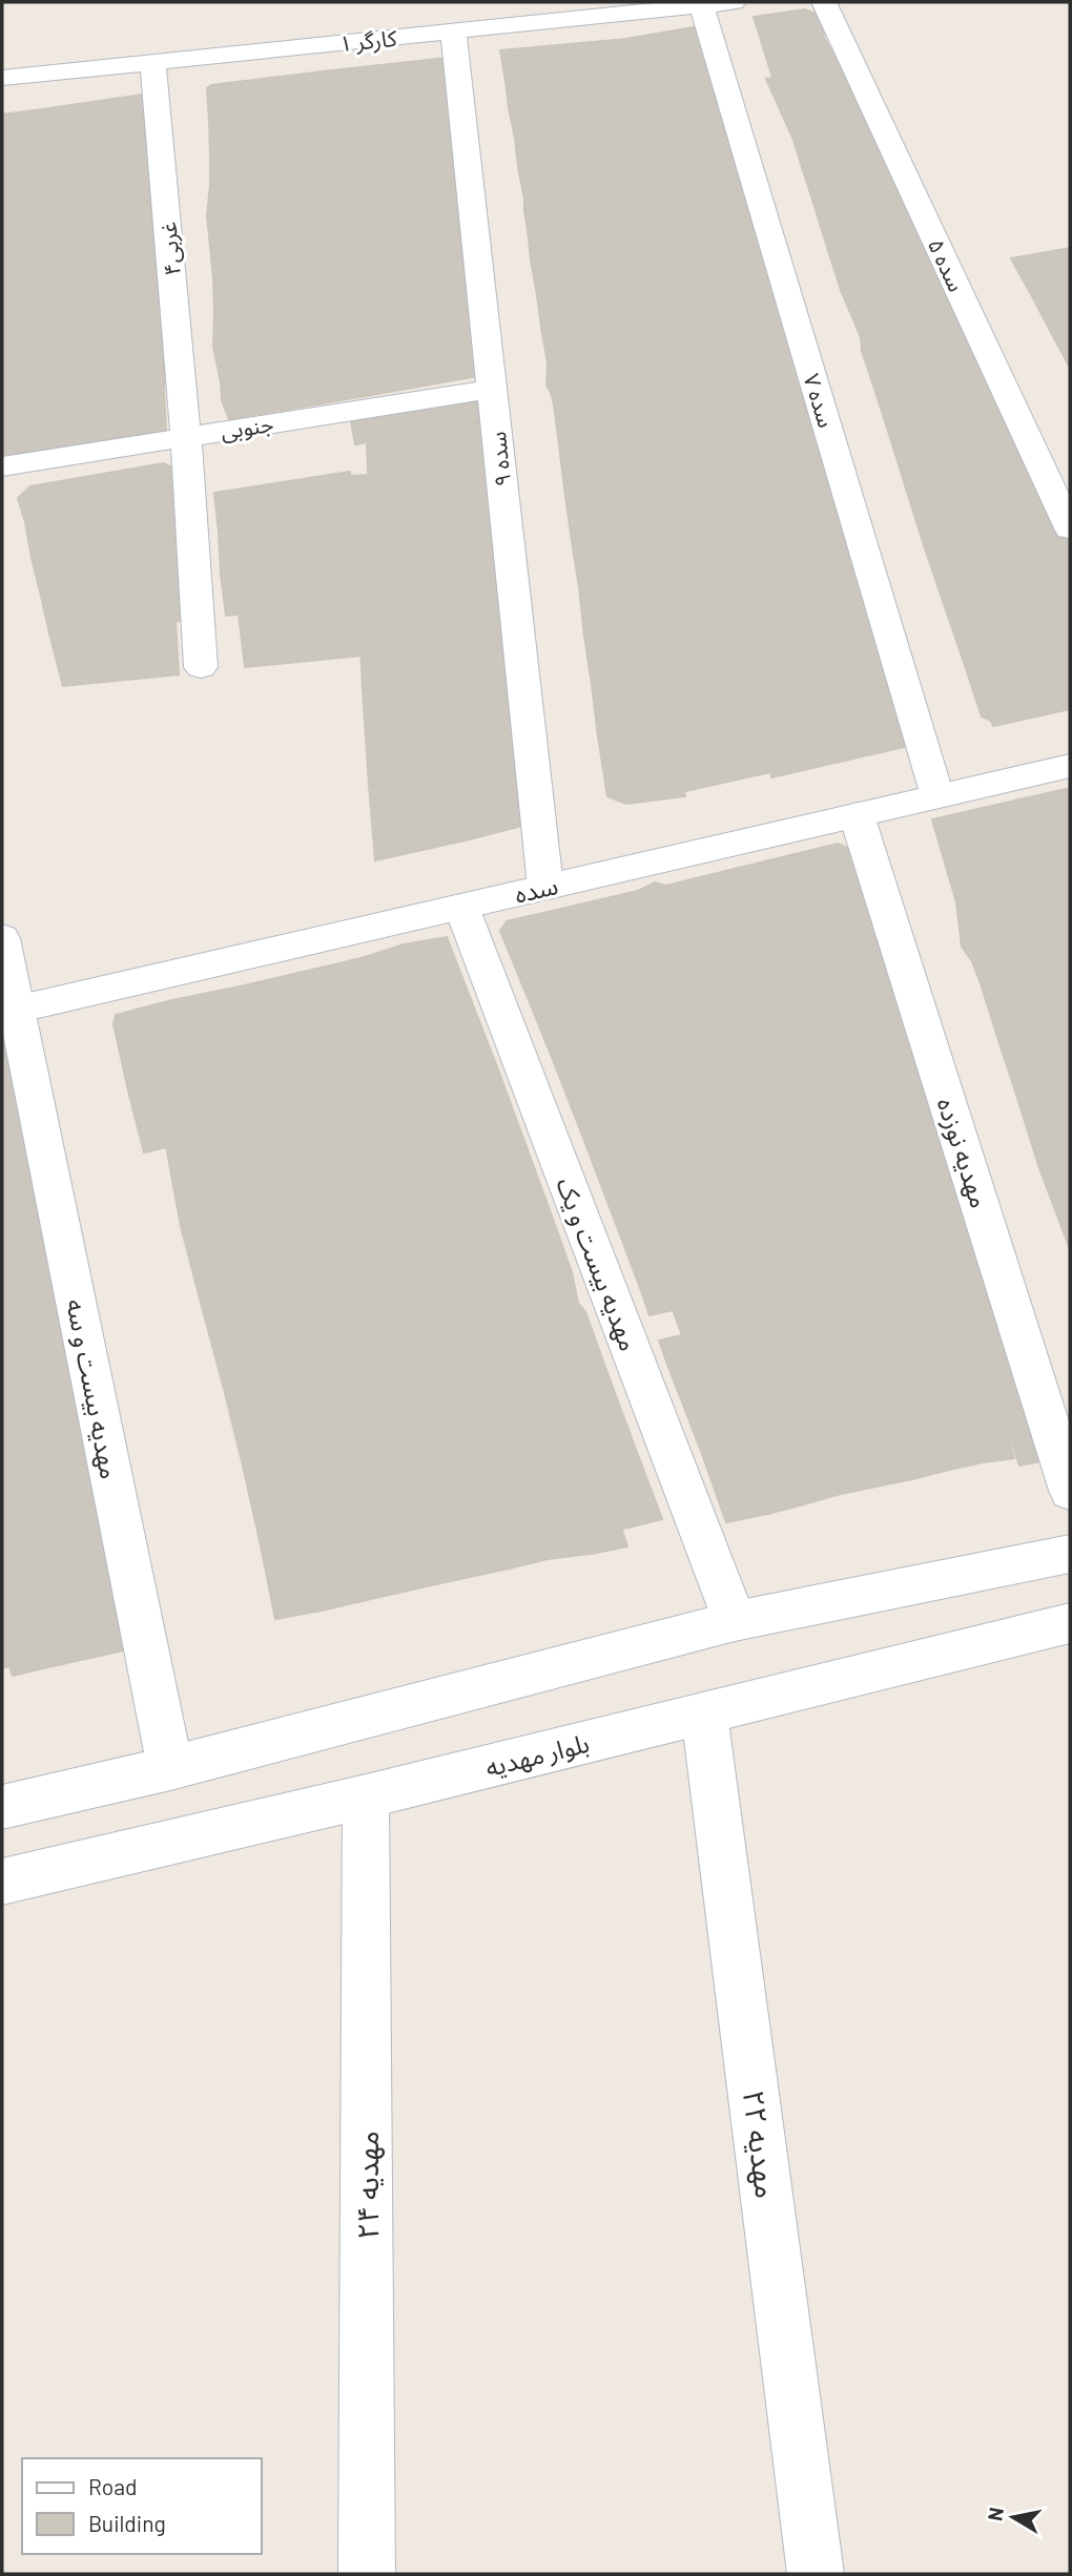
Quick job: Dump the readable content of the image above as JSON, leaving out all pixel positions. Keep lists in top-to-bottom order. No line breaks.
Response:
{"streets":{"street":["کارگر ۱","غربی۴","سده ۵","سده ۷","جنوبی","سده ۹","سده","مهدیه نوزده","مهدیه بیست و یک","مهدیه بیست و سه","بلوار مهدیه","مهدیه ۲۲","مهدیه ۲۴"]},"crossings":[["کارگر ۱","غربی۴"],["کارگر ۱","سده ۷"],["کارگر ۱","سده ۹"],["غربی۴","جنوبی"],["سده ۷","سده"],["جنوبی","سده ۹"],["سده ۹","سده"],["سده","مهدیه نوزده"],["سده","مهدیه بیست و یک"],["سده","مهدیه بیست و سه"],["بلوار مهدیه","مهدیه ۲۲"],["بلوار مهدیه","مهدیه ۲۴"]],"legend":["Road","Building"],"north":"left"}
